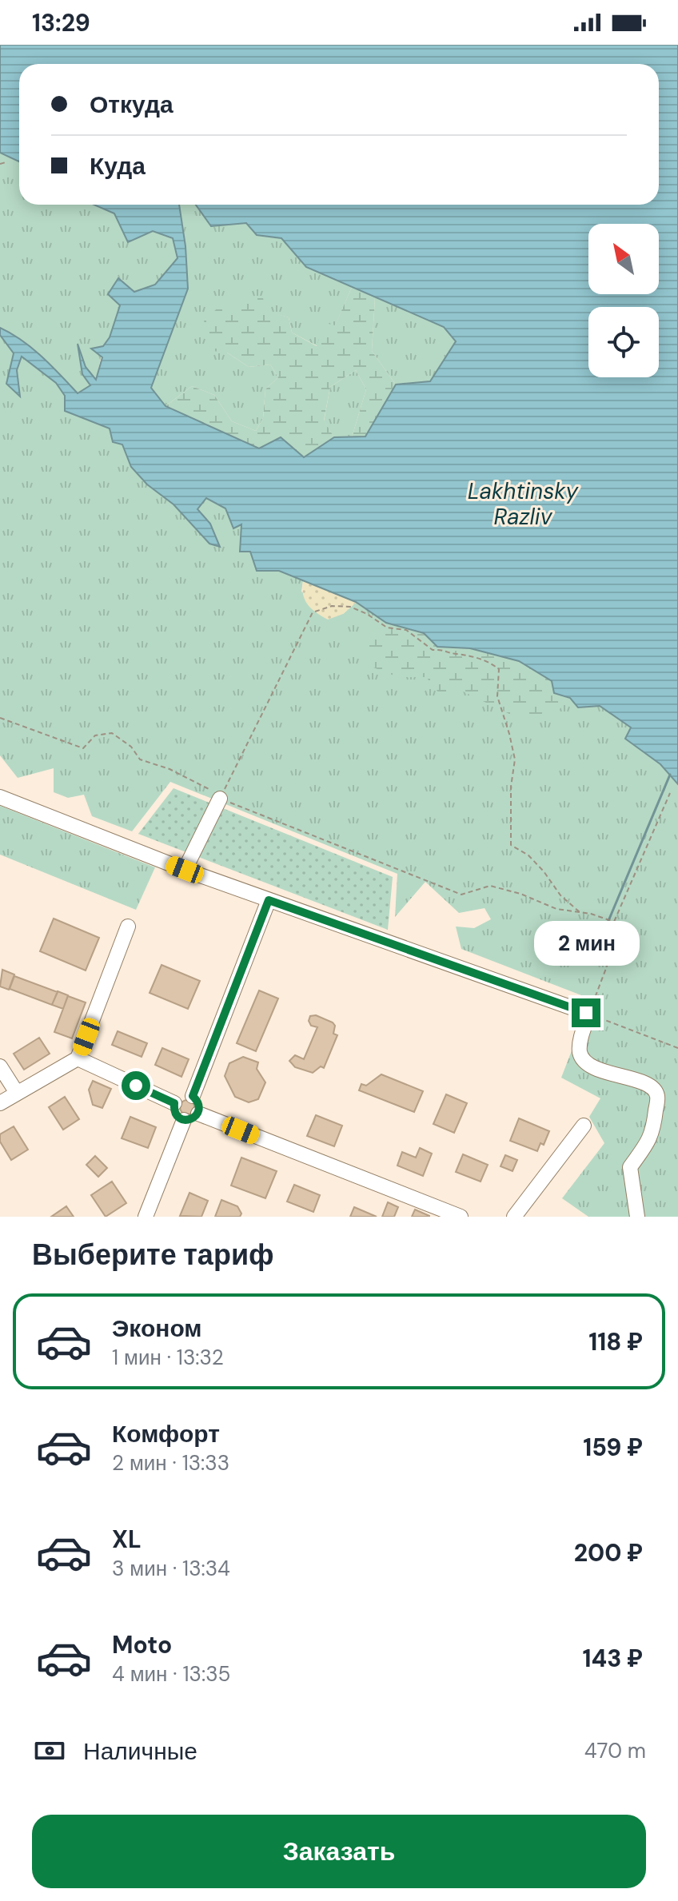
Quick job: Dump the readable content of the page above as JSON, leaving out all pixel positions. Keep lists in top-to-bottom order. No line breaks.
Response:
{"water":["Lakhtinsky Razliv"],"north":"top left","page":{"status":"13:29","banner":["Откуда","Куда"],"bubble":"2 мин","heading":"Выберите тариф","list":[{"name":"Эконом","note":"1 мин · 13:32","value":"118 ₽"},{"name":"Комфорт","note":"2 мин · 13:33","value":"159 ₽"},{"name":"XL","note":"3 мин · 13:34","value":"200 ₽"},{"name":"Moto","note":"4 мин · 13:35","value":"143 ₽"}],"pay":["Наличные","470 m"],"buttons":"Заказать"}}
